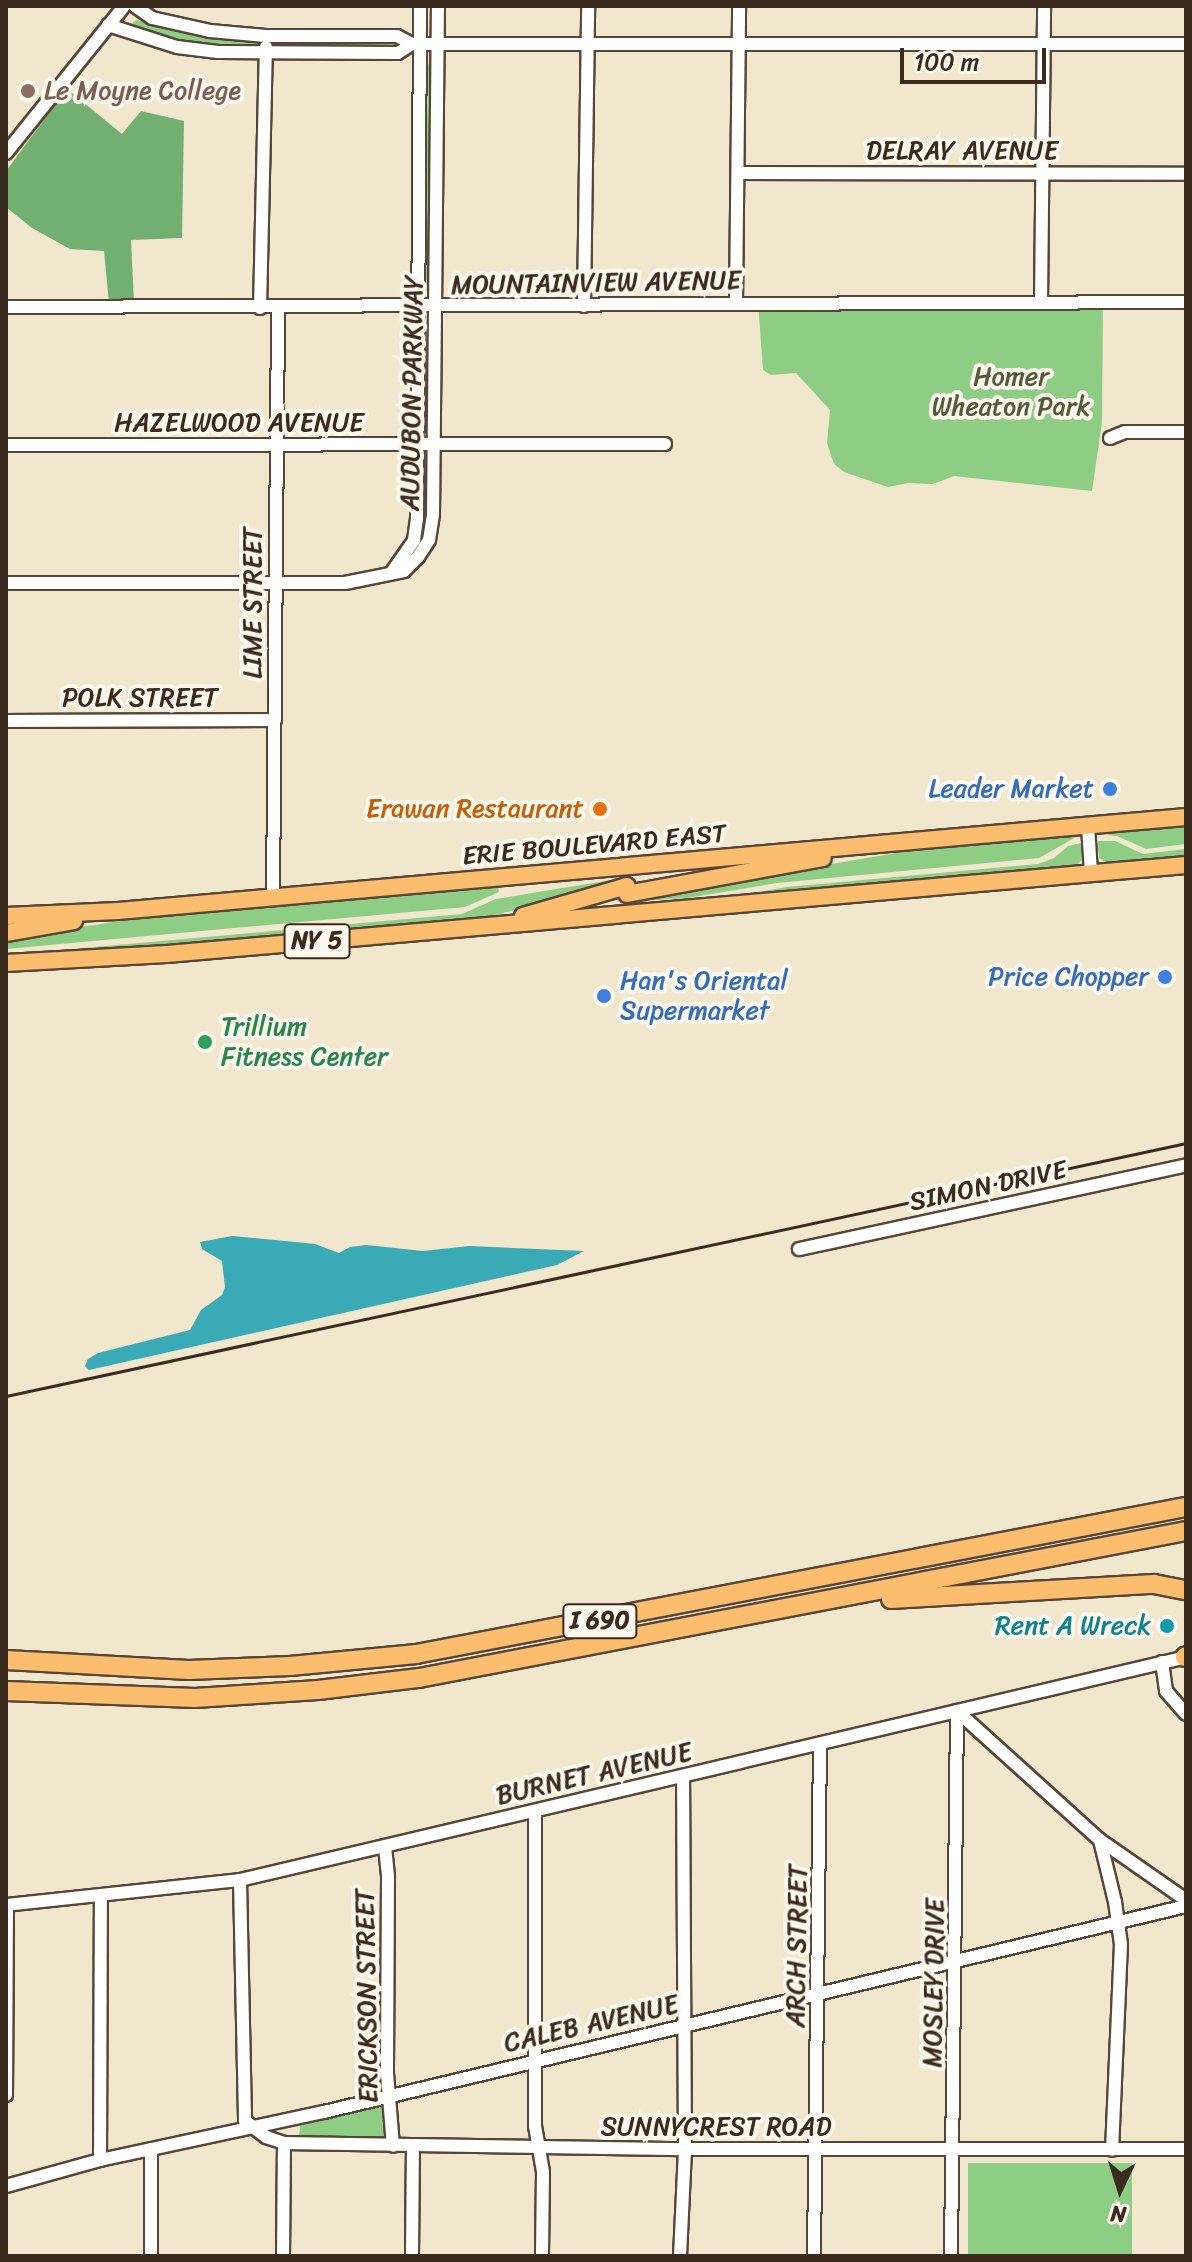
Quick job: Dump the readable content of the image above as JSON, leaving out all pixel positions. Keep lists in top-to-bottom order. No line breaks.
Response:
{"streets":{"highway":["I 690"],"main road":["ERIE BOULEVARD EAST","NY 5"],"street":["DELRAY AVENUE","MOUNTAINVIEW AVENUE","AUDUBON PARKWAY","HAZELWOOD AVENUE","LIME STREET","POLK STREET","SIMON DRIVE","BURNET AVENUE","ARCH STREET","MOSLEY DRIVE","ERICKSON STREET","CALEB AVENUE","SUNNYCREST ROAD"]},"crossings":[["MOUNTAINVIEW AVENUE","AUDUBON PARKWAY"],["MOUNTAINVIEW AVENUE","LIME STREET"],["AUDUBON PARKWAY","HAZELWOOD AVENUE"],["AUDUBON PARKWAY","LIME STREET"],["HAZELWOOD AVENUE","LIME STREET"],["LIME STREET","POLK STREET"],["LIME STREET","ERIE BOULEVARD EAST"],["BURNET AVENUE","ARCH STREET"],["BURNET AVENUE","MOSLEY DRIVE"],["BURNET AVENUE","ERICKSON STREET"],["ARCH STREET","CALEB AVENUE"],["ARCH STREET","SUNNYCREST ROAD"],["MOSLEY DRIVE","CALEB AVENUE"],["MOSLEY DRIVE","SUNNYCREST ROAD"],["ERICKSON STREET","CALEB AVENUE"],["ERICKSON STREET","SUNNYCREST ROAD"],["CALEB AVENUE","SUNNYCREST ROAD"]],"parks":["Homer Wheaton Park"],"places":["Le Moyne College","Leader Market","Erawan Restaurant","Price Chopper","Han's Oriental Supermarket","Trillium Fitness Center","Rent A Wreck"],"scale_bar":"100 m","north":"bottom"}
